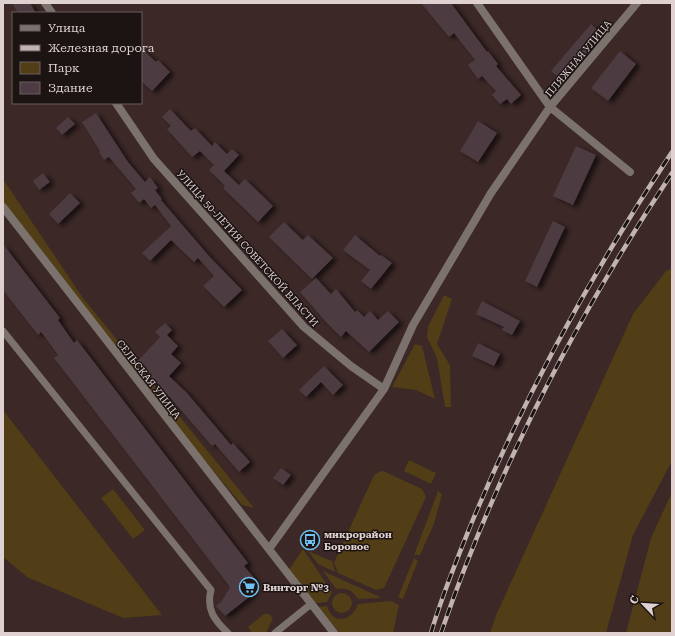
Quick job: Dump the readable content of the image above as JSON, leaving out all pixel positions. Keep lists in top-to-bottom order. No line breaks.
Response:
{"streets":{"street":["ПЛЯЖНАЯ УЛИЦА","УЛИЦА 50-ЛЕТИЯ СОВЕТСКОЙ ВЛАСТИ","СЕЛЬСКАЯ УЛИЦА"]},"crossings":[["ПЛЯЖНАЯ УЛИЦА","УЛИЦА 50-ЛЕТИЯ СОВЕТСКОЙ ВЛАСТИ"],["ПЛЯЖНАЯ УЛИЦА","СЕЛЬСКАЯ УЛИЦА"]],"places":{"bus stop":["микрорайон Боровое"],"supermarket":["Винторг №3"]},"legend":["Улица","Железная дорога","Парк","Здание"],"north":"top left"}
